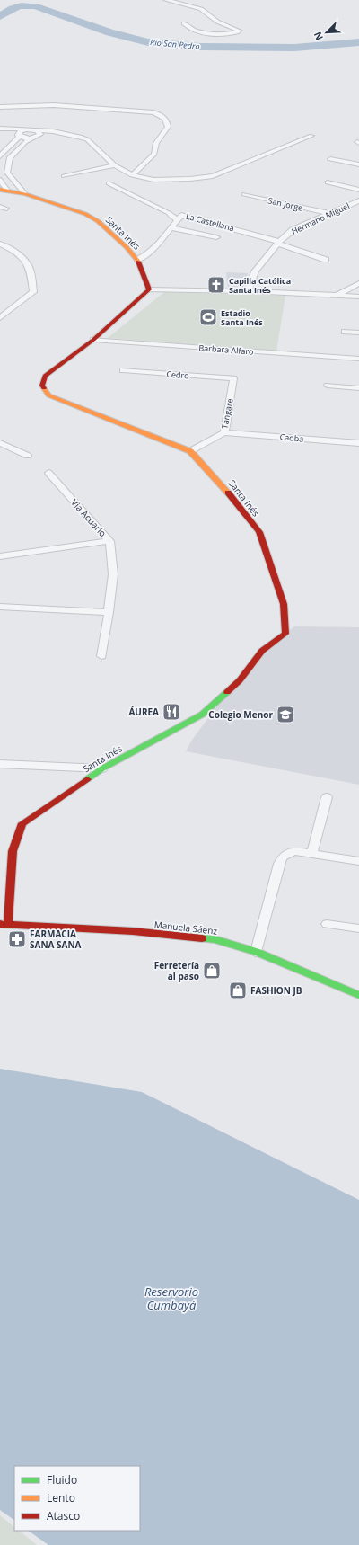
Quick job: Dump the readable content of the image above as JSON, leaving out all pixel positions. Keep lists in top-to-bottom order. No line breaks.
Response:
{"streets":{"street":["San Jorge","Hermano Miguel","La Castellana","Santa Inés","Barbara Alfaro","Cedro","Tangare","Caoba","Via Acuario","Manuela Sáenz"]},"crossings":[["San Jorge","Hermano Miguel"],["Hermano Miguel","La Castellana"],["La Castellana","Santa Inés"],["Santa Inés","Barbara Alfaro"],["Santa Inés","Tangare"],["Santa Inés","Manuela Sáenz"],["Cedro","Tangare"],["Tangare","Caoba"]],"water":["Río San Pedro","Reservorio Cumbayá"],"places":{"church":["Capilla Católica Santa Inés"],"sports":["Estadio Santa Inés"],"restaurant":["ÁUREA"],"school or university":["Colegio Menor"],"pharmacy":["FARMACIA SANA SANA"],"shop":["Ferretería al paso","FASHION JB"]},"legend":["Fluido","Lento","Atasco"],"north":"bottom left"}
